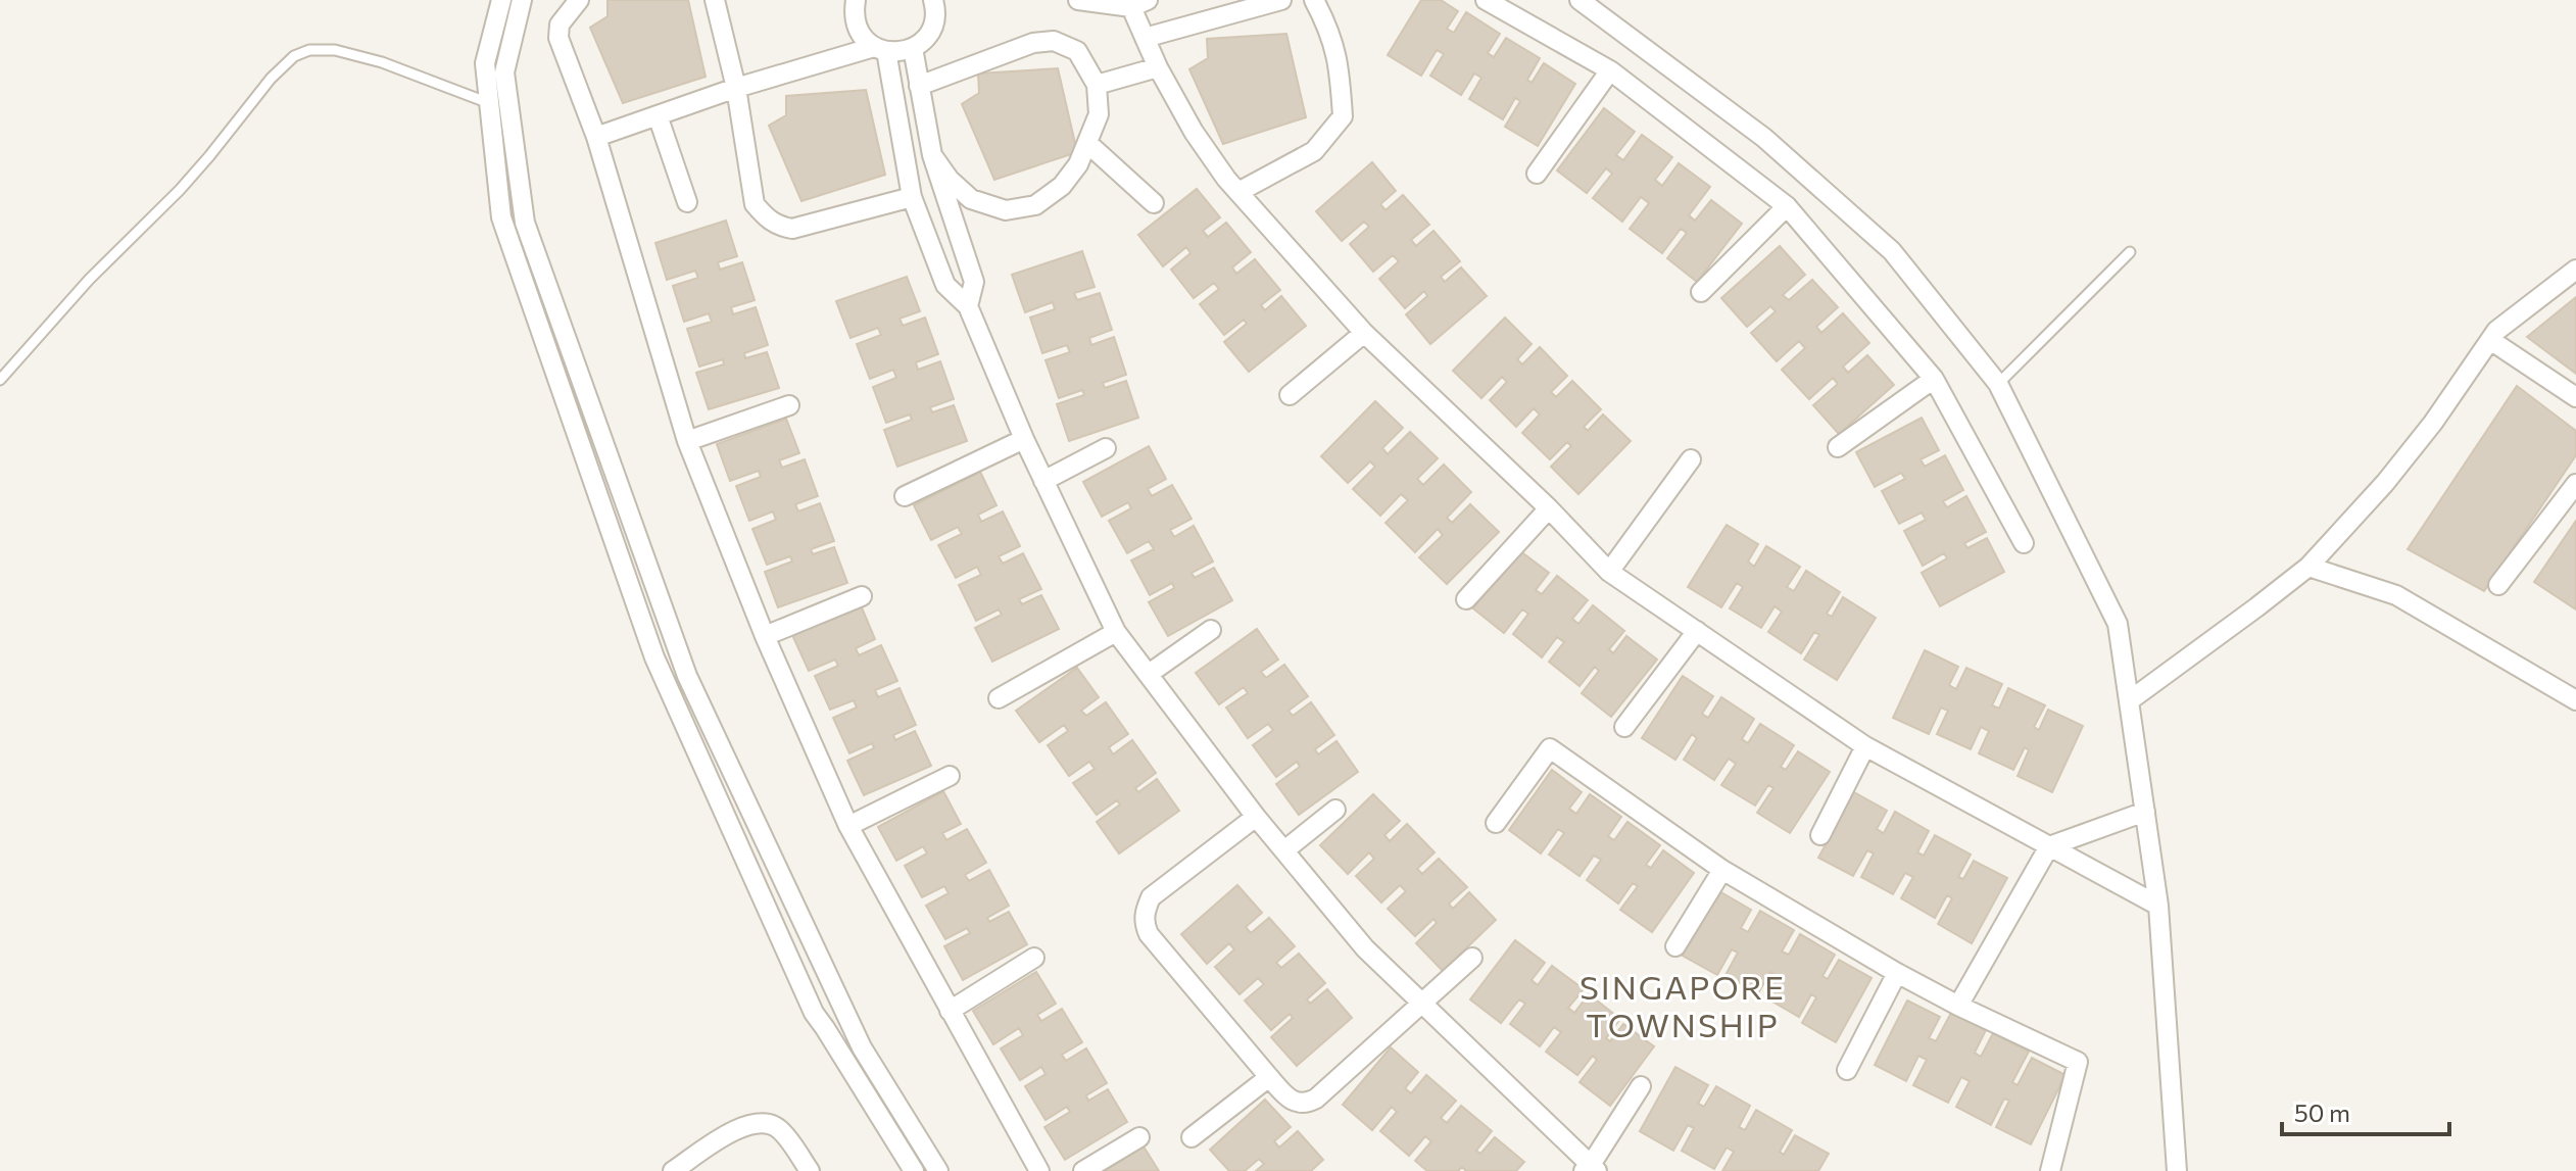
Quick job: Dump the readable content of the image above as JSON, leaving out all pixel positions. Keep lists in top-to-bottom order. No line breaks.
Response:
{"districts":["SINGAPORE TOWNSHIP"],"scale_bar":"50 m"}
